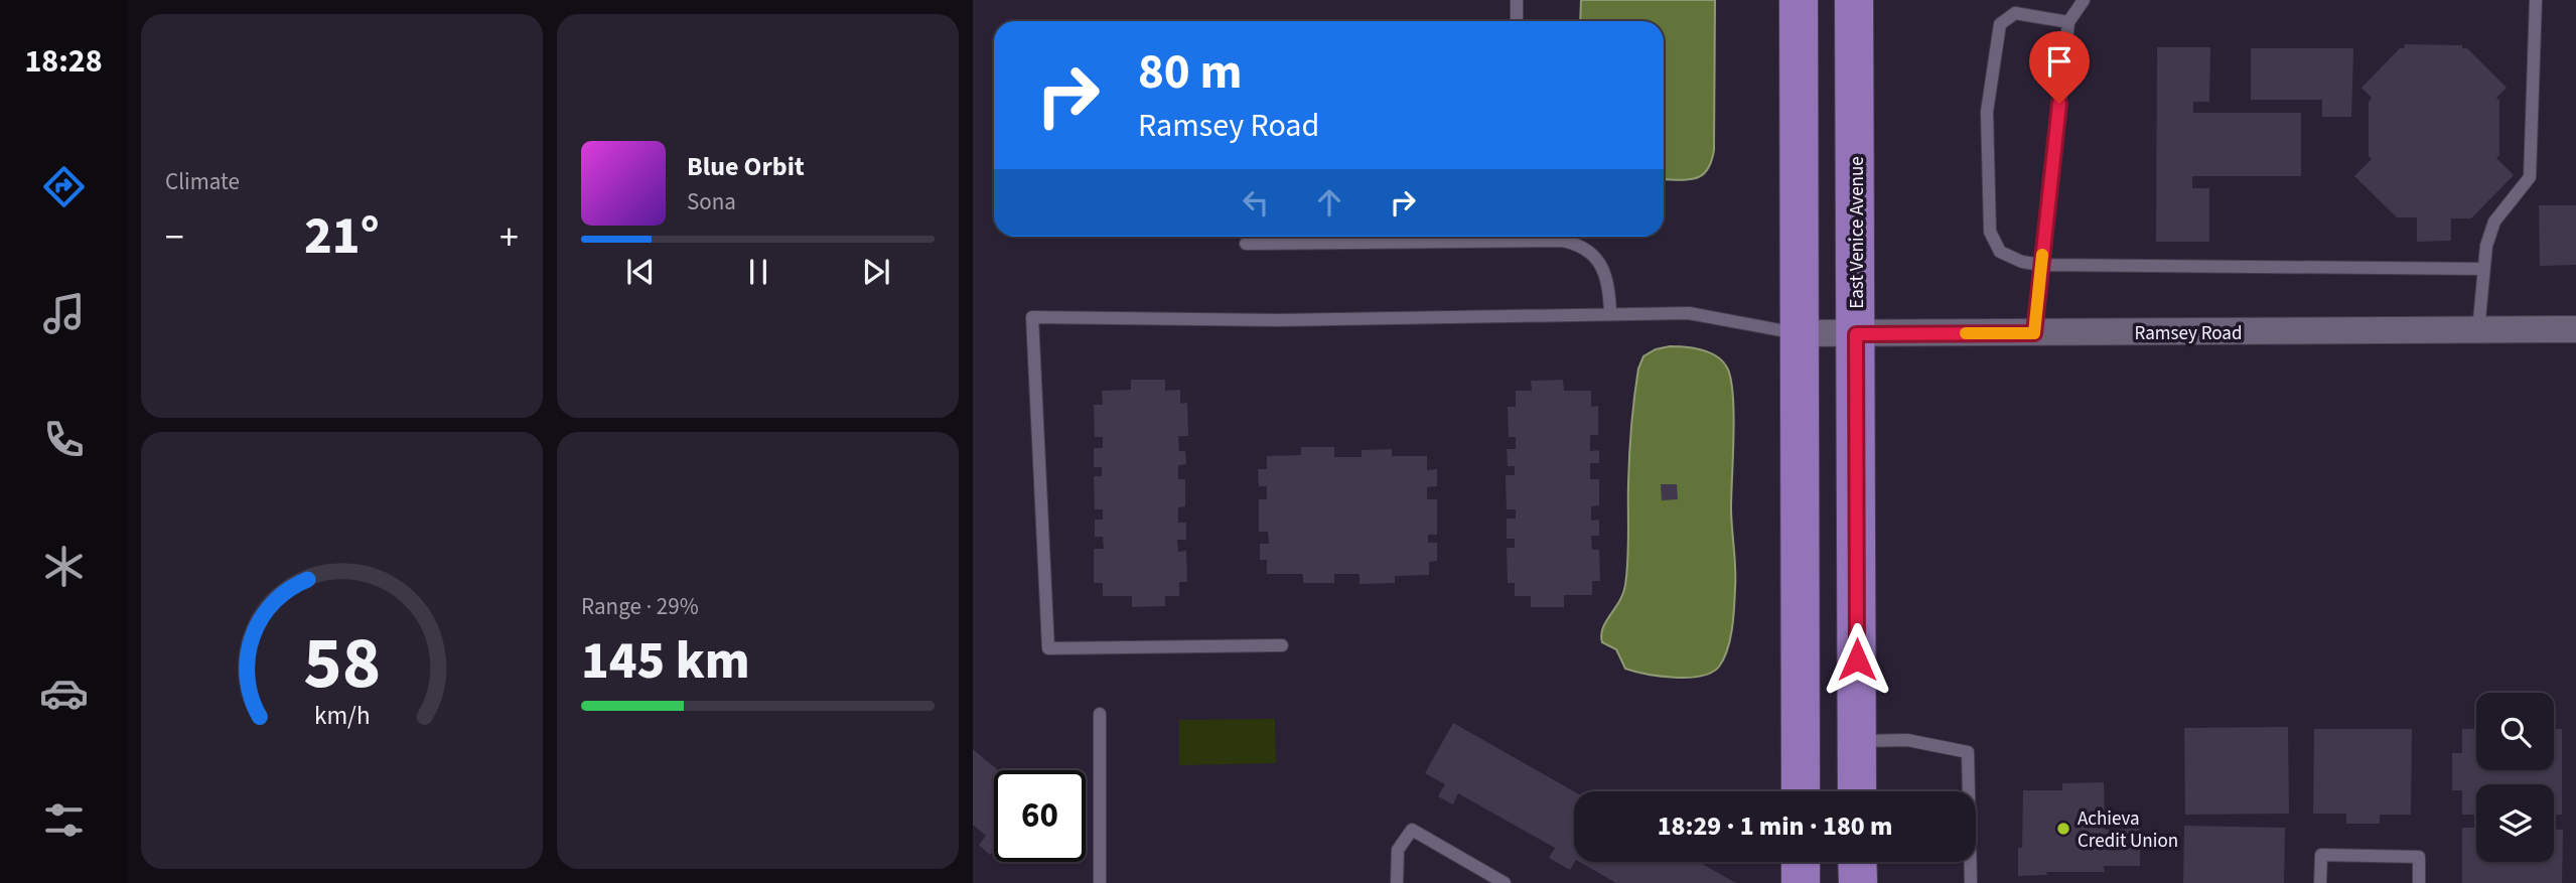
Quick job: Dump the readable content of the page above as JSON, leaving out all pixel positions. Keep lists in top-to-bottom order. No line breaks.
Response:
{"streets":{"main road":["East Venice Avenue"],"street":["Ramsey Road"]},"crossings":[["East Venice Avenue","Ramsey Road"]],"places":["Achieva Credit Union"],"page":{"tabs":"18:28","tile":["Climate",["Range · 29%","145 km"]],"turn":["80 m","Ramsey Road"],"song":["Blue Orbit","Sona"],"heat":["−","21°","+"],"limit":"60","trip":"18:29 · 1 min · 180 m","gauge":["58","km/h"]}}
